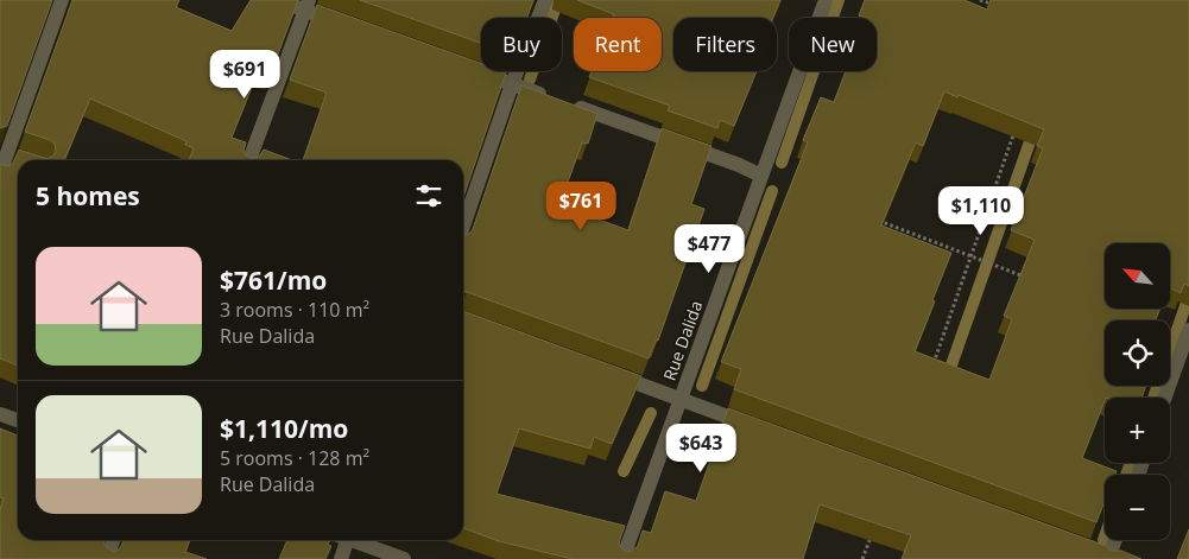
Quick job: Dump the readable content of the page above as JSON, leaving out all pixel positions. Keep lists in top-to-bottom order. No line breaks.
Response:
{"streets":{"street":["Rue Dalida"]},"north":"top left","page":{"chip":["Buy","Rent","Filters","New"],"price":["$691","$761","$1,110","$477","$643"],"heading":"5 homes","list":[{"name":"$761/mo","note":"3 rooms · 110 m² · Rue Dalida"},{"name":"$1,110/mo","note":"5 rooms · 128 m² · Rue Dalida"}],"map_buttons":["+","−"]}}
